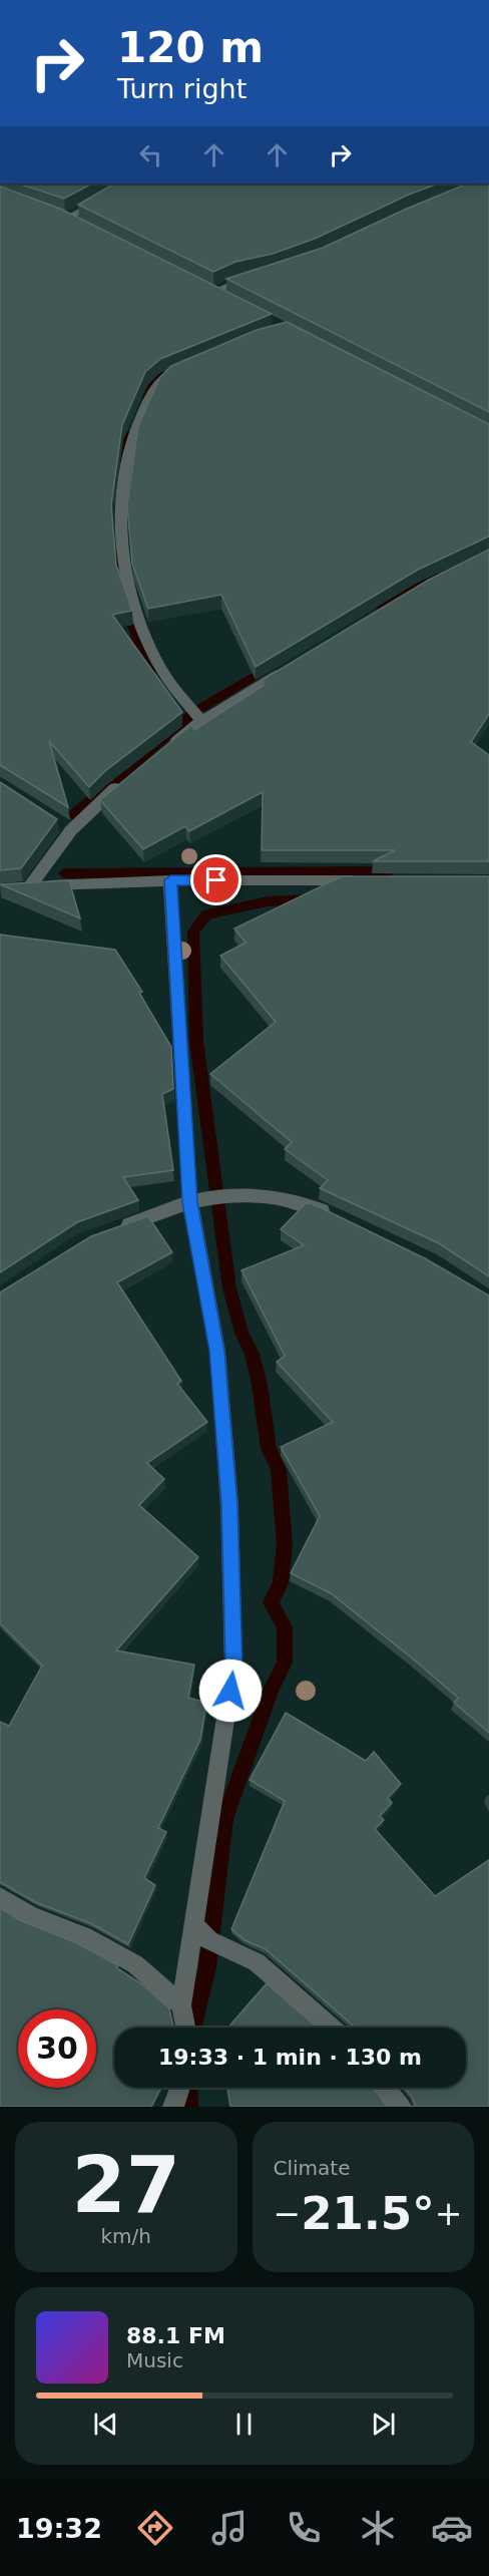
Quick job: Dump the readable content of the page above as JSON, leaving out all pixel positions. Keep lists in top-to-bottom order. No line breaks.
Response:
{"page":{"turn":["120 m","Turn right"],"limit":"30","trip":"19:33 · 1 min · 130 m","tile":[["27","km/h"],"Climate"],"heat":["−","21.5°","+"],"song":["88.1 FM","Music"],"tabs":"19:32"}}
